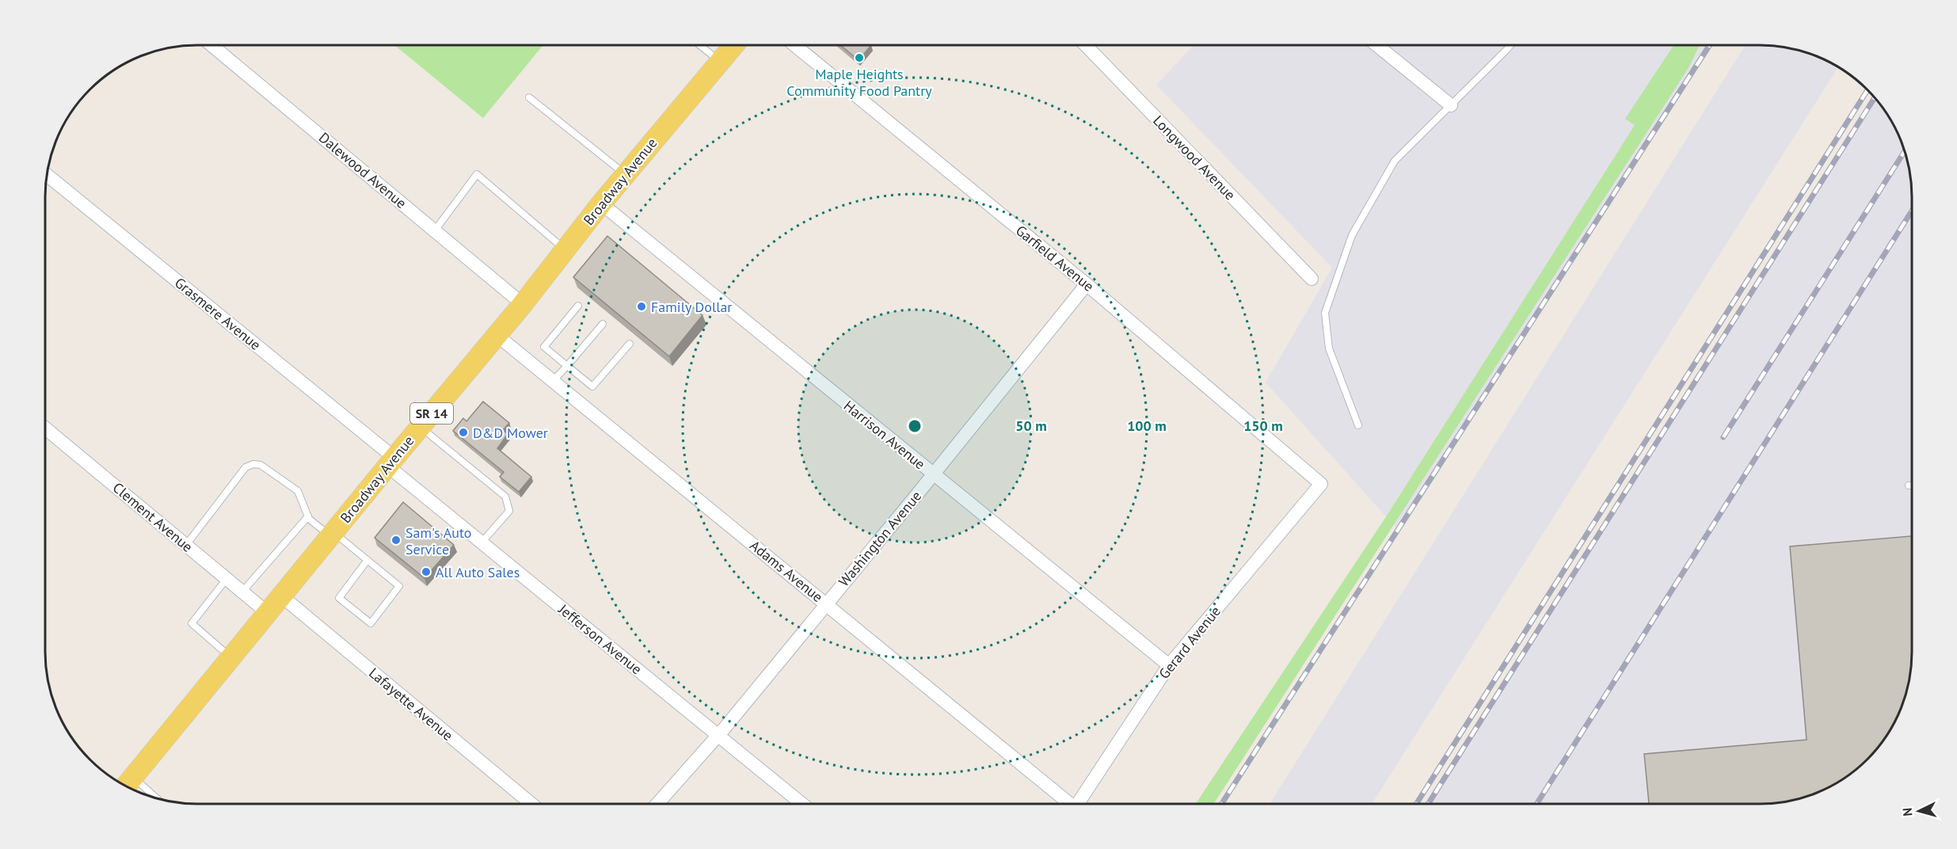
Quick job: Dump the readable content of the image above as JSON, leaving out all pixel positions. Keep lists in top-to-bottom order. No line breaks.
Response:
{"streets":{"main road":["Broadway Avenue","SR 14"],"street":["Longwood Avenue","Dalewood Avenue","Garfield Avenue","Grasmere Avenue","Harrison Avenue","Clement Avenue","Washington Avenue","Adams Avenue","Jefferson Avenue","Gerard Avenue","Lafayette Avenue"]},"crossings":[["Dalewood Avenue","Broadway Avenue"],["Broadway Avenue","Grasmere Avenue"],["Broadway Avenue","Harrison Avenue"],["Broadway Avenue","Clement Avenue"],["Broadway Avenue","Adams Avenue"],["Broadway Avenue","Jefferson Avenue"],["Broadway Avenue","Lafayette Avenue"],["Garfield Avenue","Washington Avenue"],["Garfield Avenue","Gerard Avenue"],["Grasmere Avenue","Jefferson Avenue"],["Harrison Avenue","Washington Avenue"],["Harrison Avenue","Gerard Avenue"],["Washington Avenue","Adams Avenue"],["Washington Avenue","Jefferson Avenue"]],"places":["Maple Heights Community Food Pantry","Family Dollar","D&D Mower","Sam's Auto Service","All Auto Sales"],"north":"left","rings":["50 m","100 m","150 m"]}
